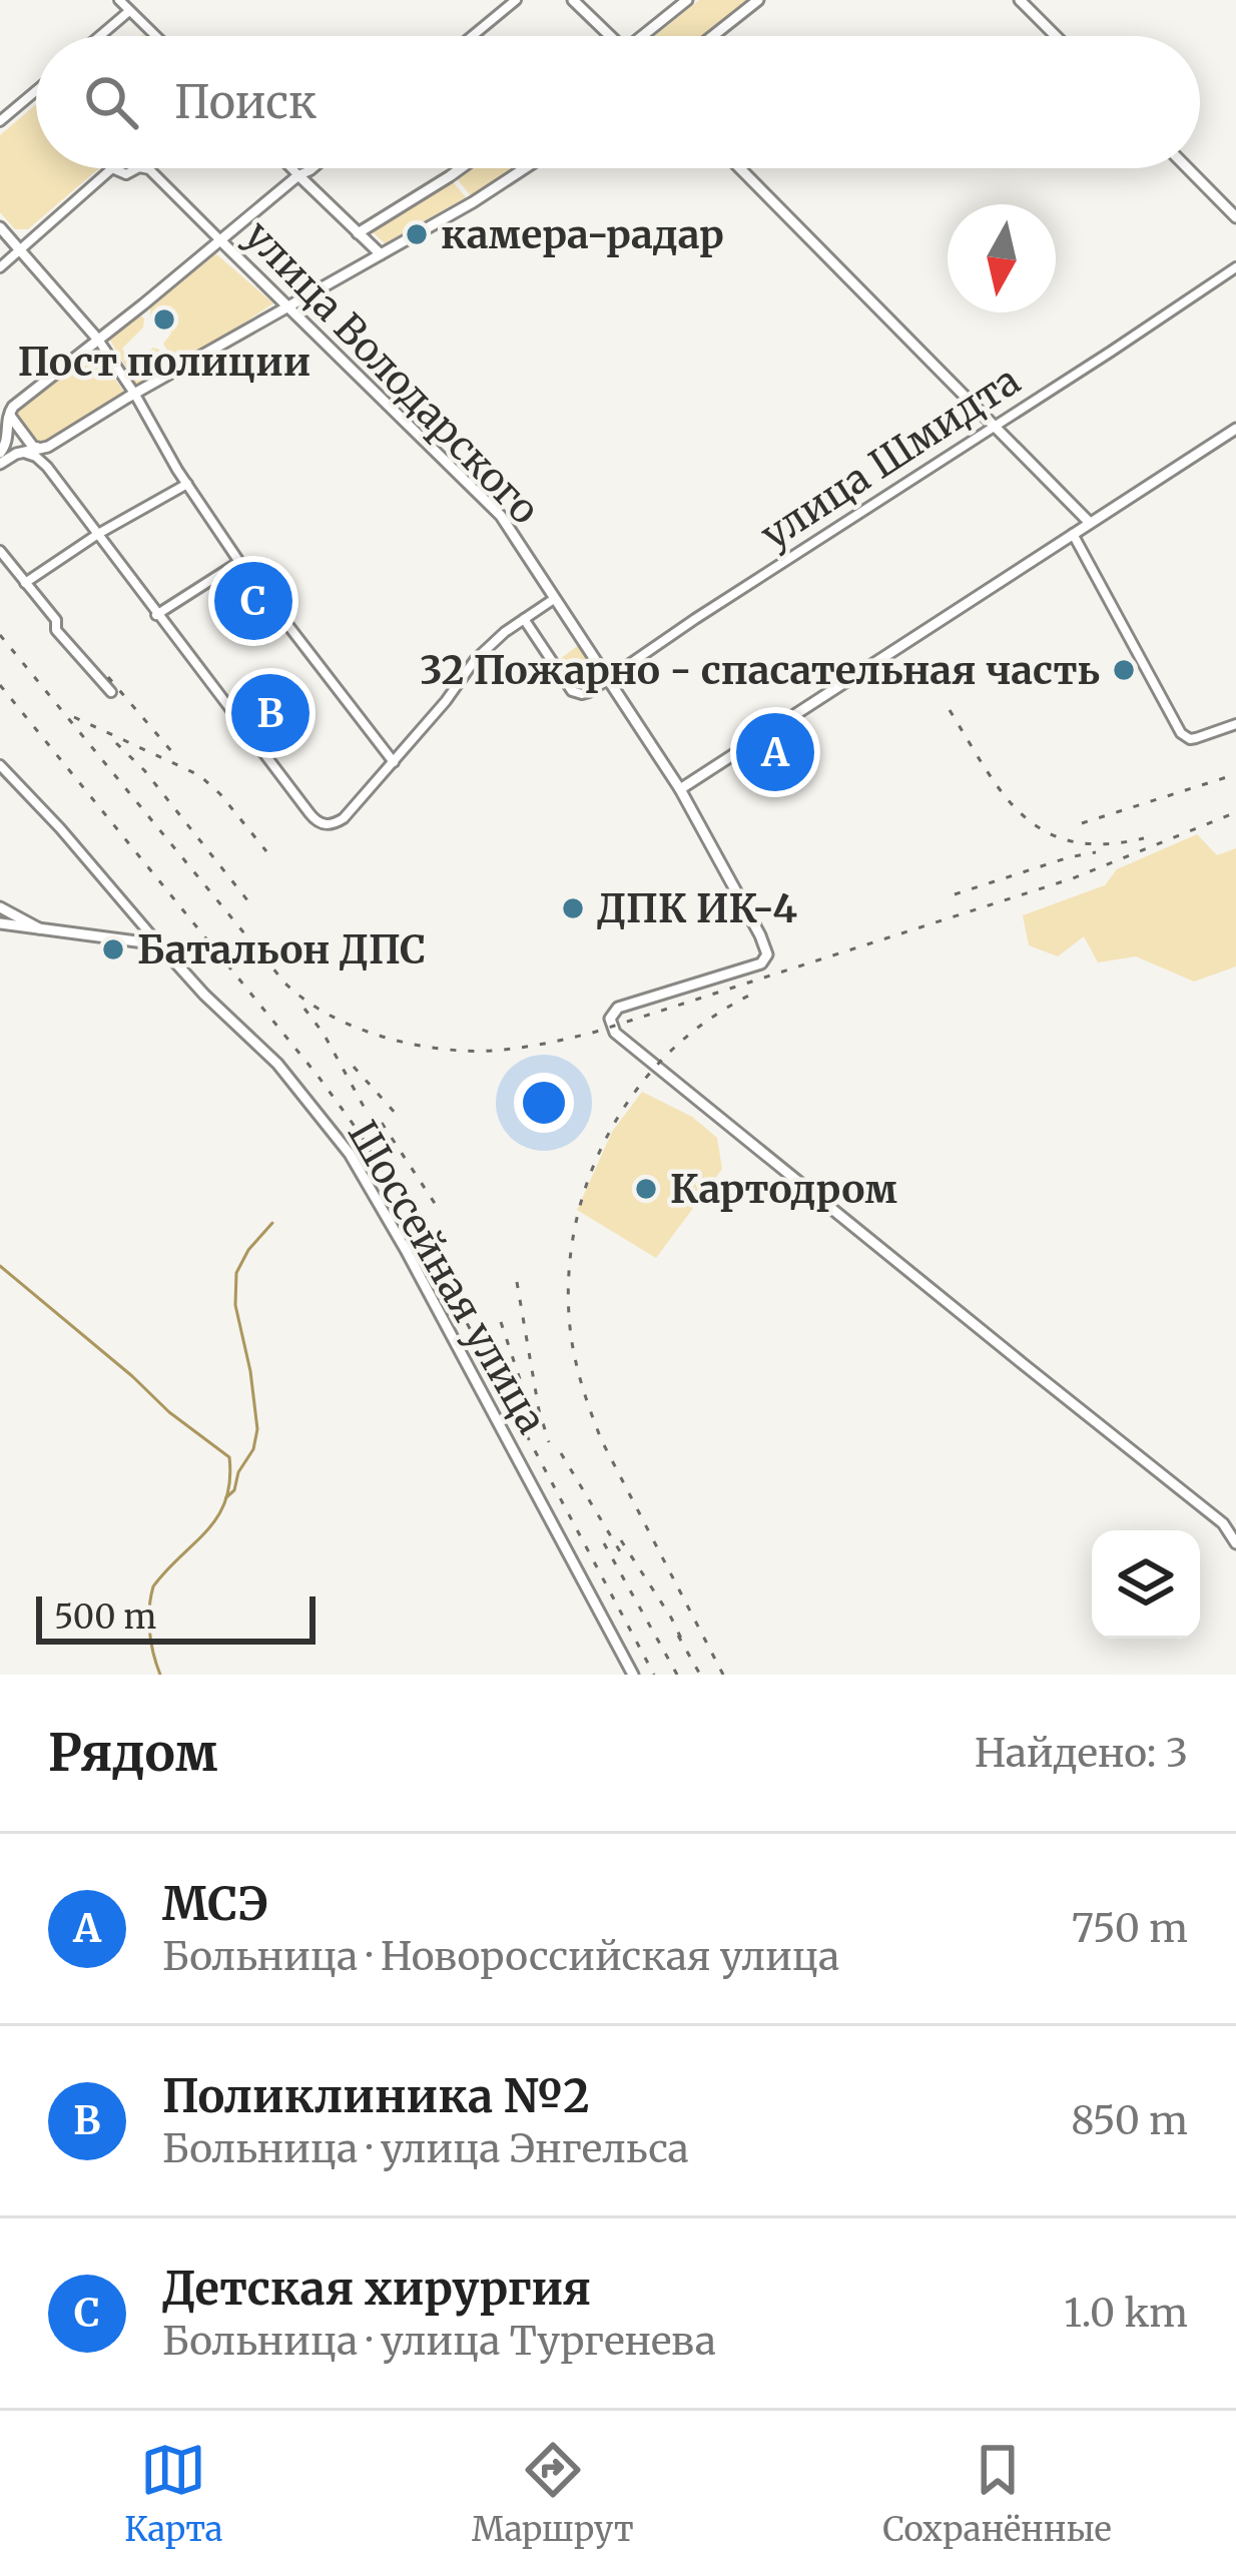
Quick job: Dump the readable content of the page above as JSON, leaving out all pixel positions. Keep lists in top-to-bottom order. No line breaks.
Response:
{"streets":{"main road":["улица Володарского","Шоссейная улица"],"street":["улица Шмидта"]},"crossings":[["улица Володарского","улица Шмидта"]],"places":["камера-радар","Пост полиции","32 Пожарно - спасательная часть","ДПК ИК-4","Батальон ДПС","Картодром"],"scale_bar":"500 m","north":"bottom","page":{"search":"Поиск","pins":["C","B","A"],"scale":"500 m","heading":["Рядом","Найдено: 3"],"list":[{"mark":"A","name":"МСЭ","note":"Больница · Новороссийская улица","value":"750 m"},{"mark":"B","name":"Поликлиника №2","note":"Больница · улица Энгельса","value":"850 m"},{"mark":"C","name":"Детская хирургия","note":"Больница · улица Тургенева","value":"1.0 km"}],"nav":["Карта","Маршрут","Сохранённые"]}}
